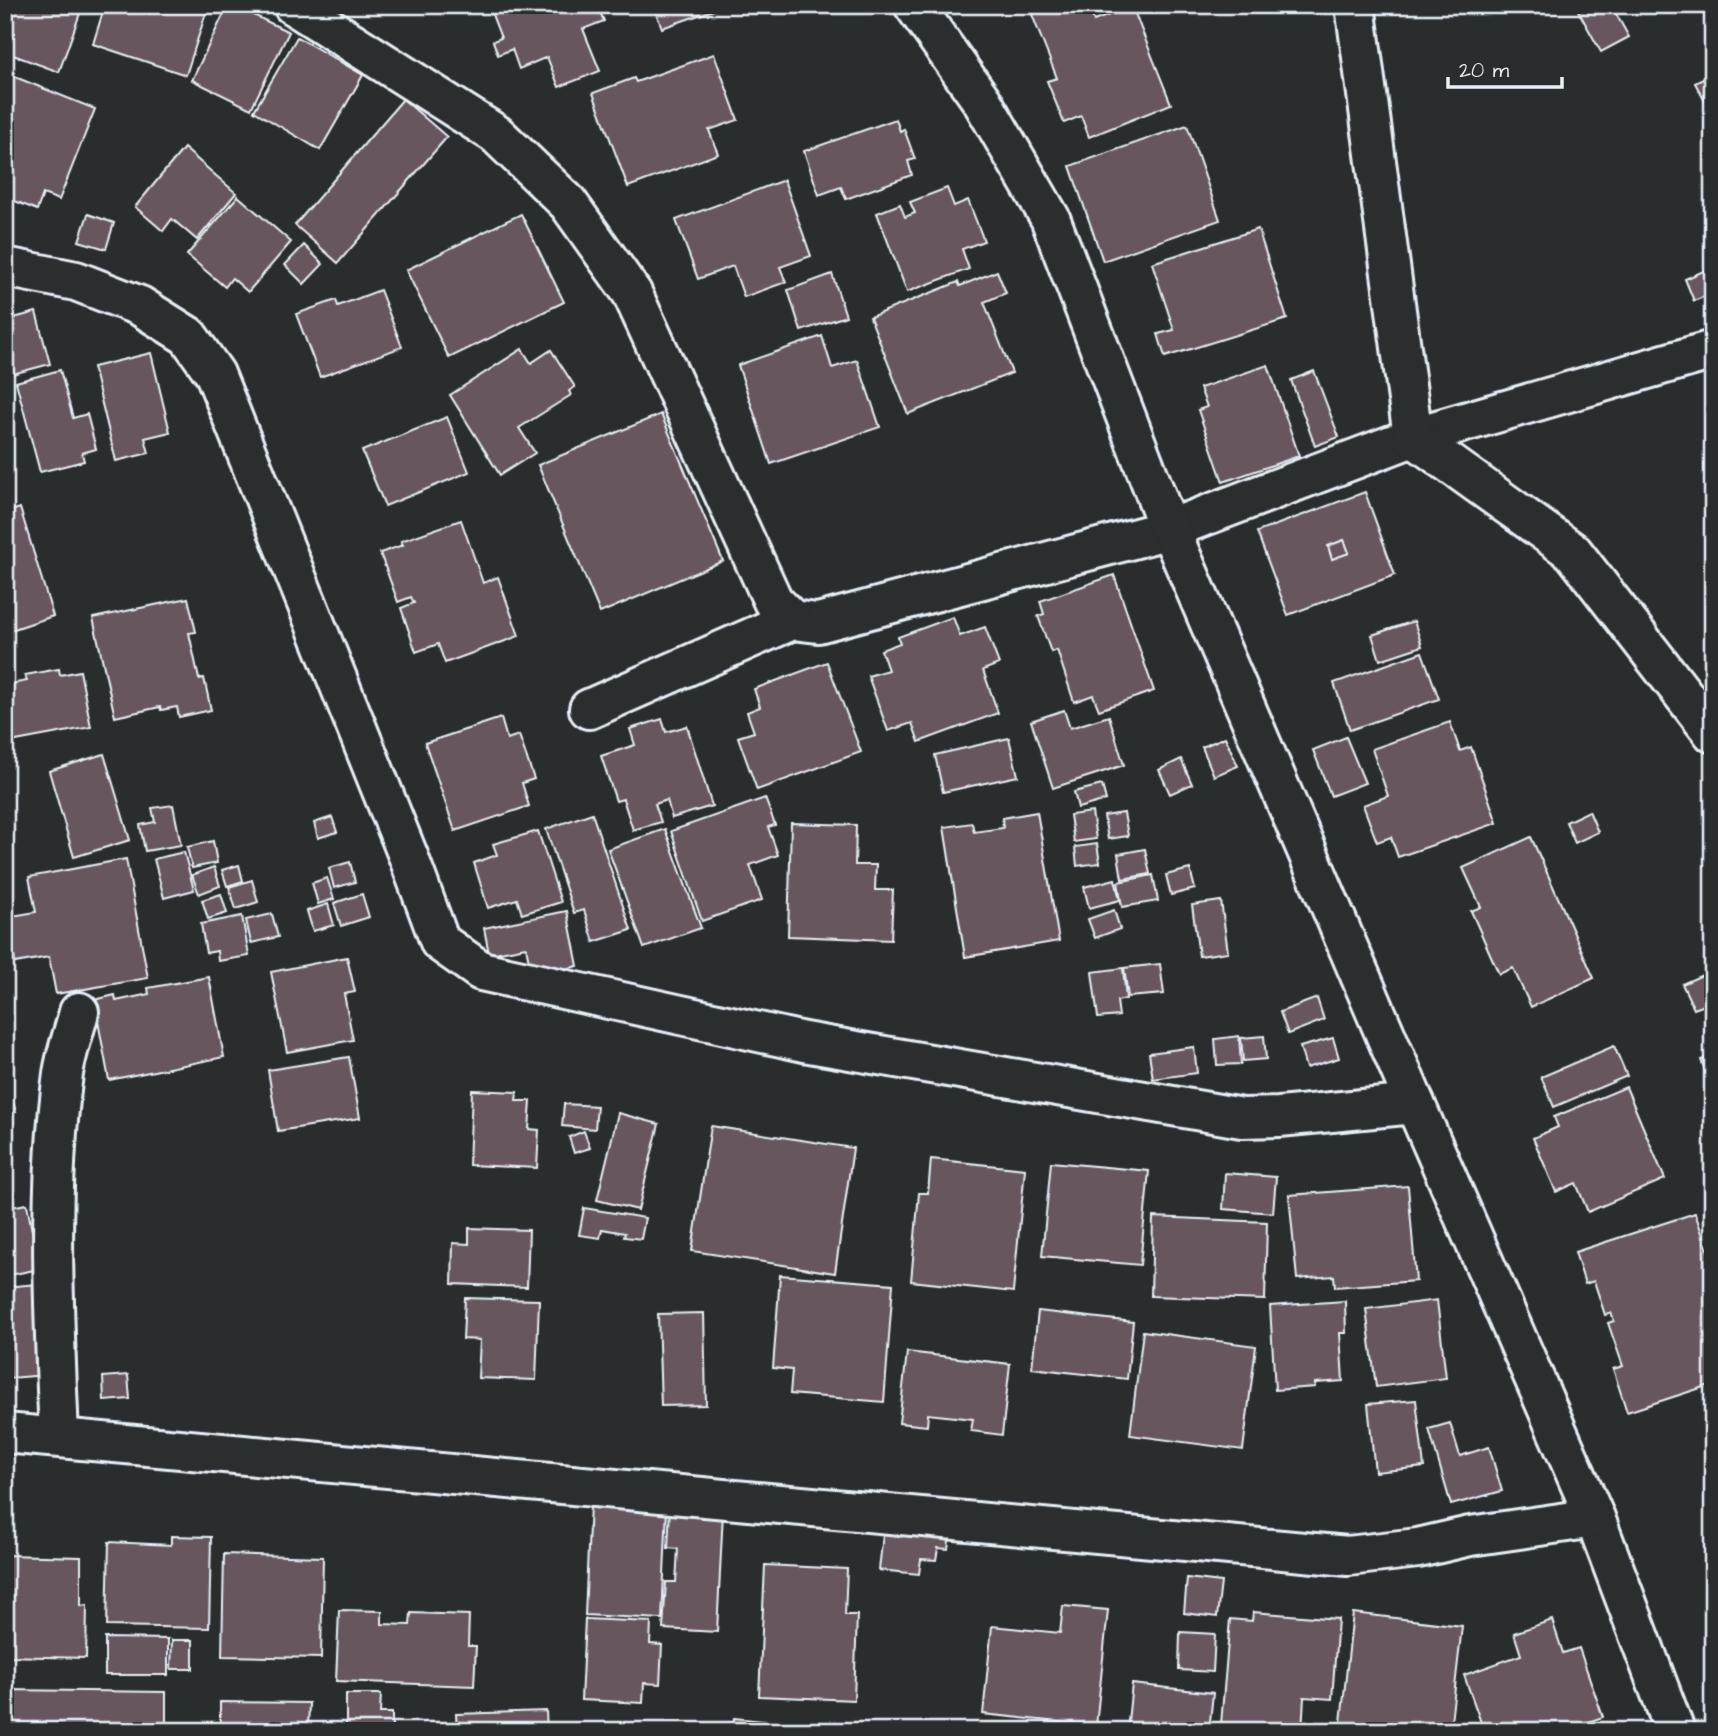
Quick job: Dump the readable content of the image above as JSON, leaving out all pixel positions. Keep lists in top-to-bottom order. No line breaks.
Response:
{"scale_bar":"20 m"}
